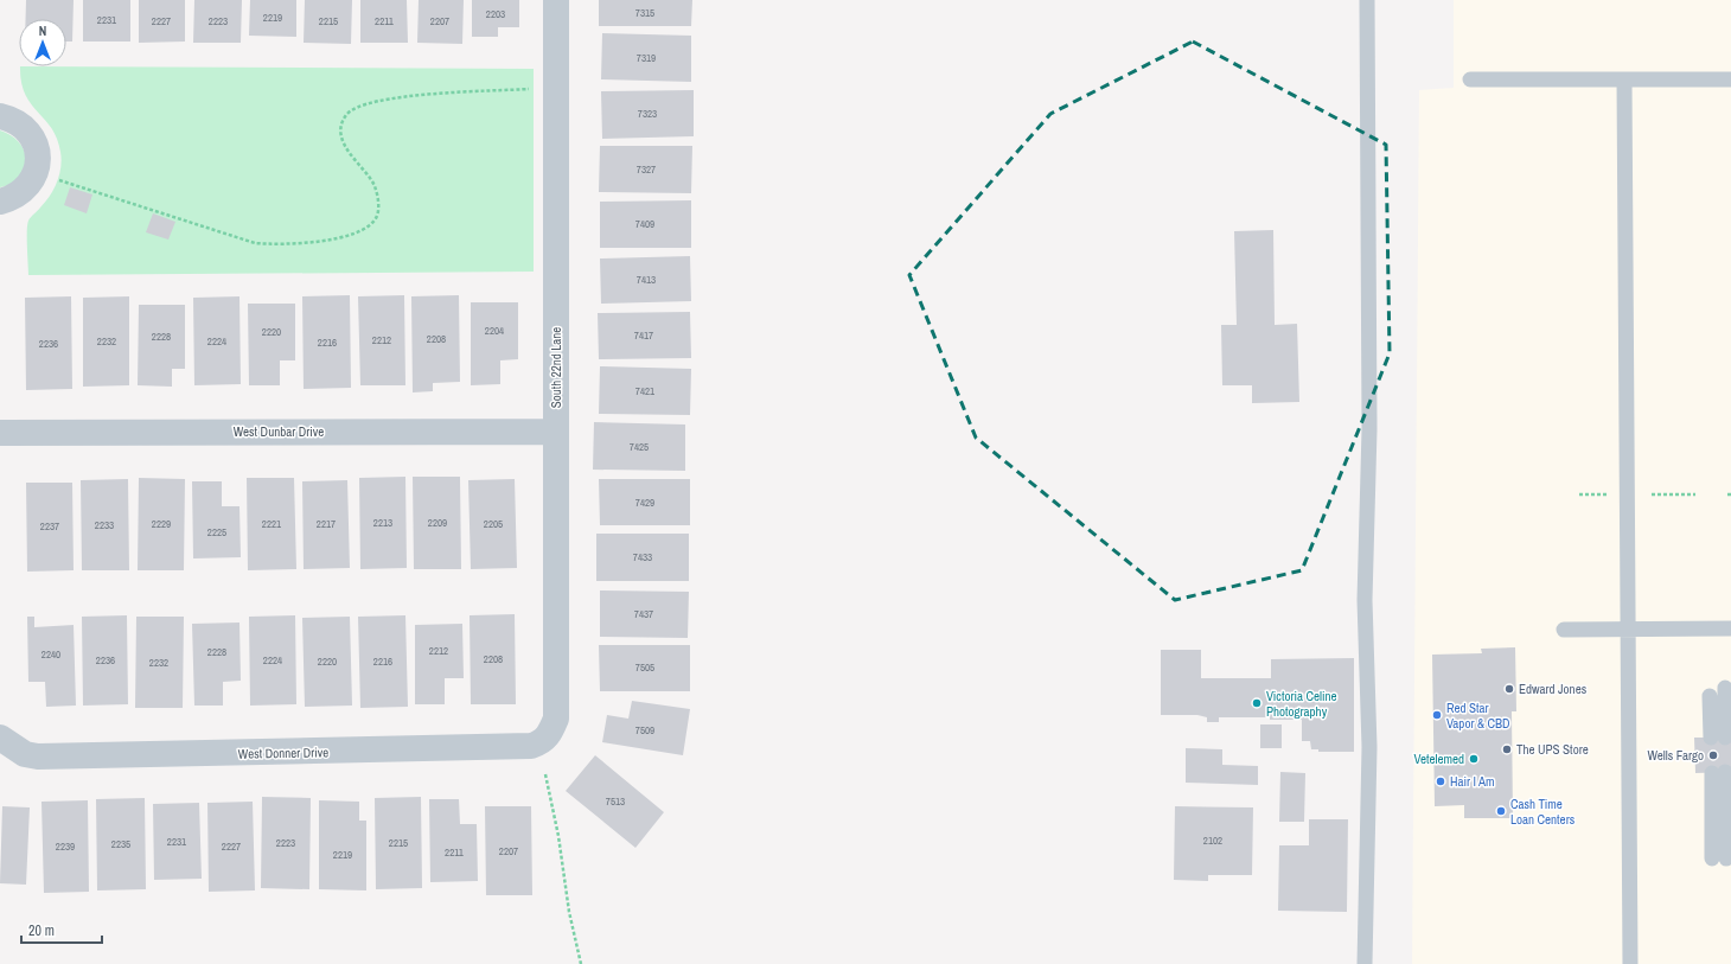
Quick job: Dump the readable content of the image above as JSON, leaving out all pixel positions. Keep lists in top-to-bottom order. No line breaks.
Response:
{"streets":{"street":["South 22nd Lane","West Dunbar Drive","West Donner Drive"]},"crossings":[["South 22nd Lane","West Dunbar Drive"],["South 22nd Lane","West Donner Drive"]],"places":["Edward Jones","Victoria Celine Photography","Red Star Vapor & CBD","The UPS Store","Wells Fargo","Vetelemed","Hair I Am","Cash Time Loan Centers"],"house_numbers":["7315","2203","2219","2231","2227","2223","2215","2211","2207","7319","7323","7327","7409","7413","2204","2220","7417","2228","2208","2212","2232","2224","2216","2236","7421","7425","7429","2213","2209","2229","2221","2217","2205","2233","2237","2225","7433","7437","2212","2228","2240","2208","2236","2224","2220","2216","2232","7505","7509","7513","2102","2231","2223","2215","2235","2239","2227","2207","2211","2219"],"scale_bar":"20 m","north":"top"}
